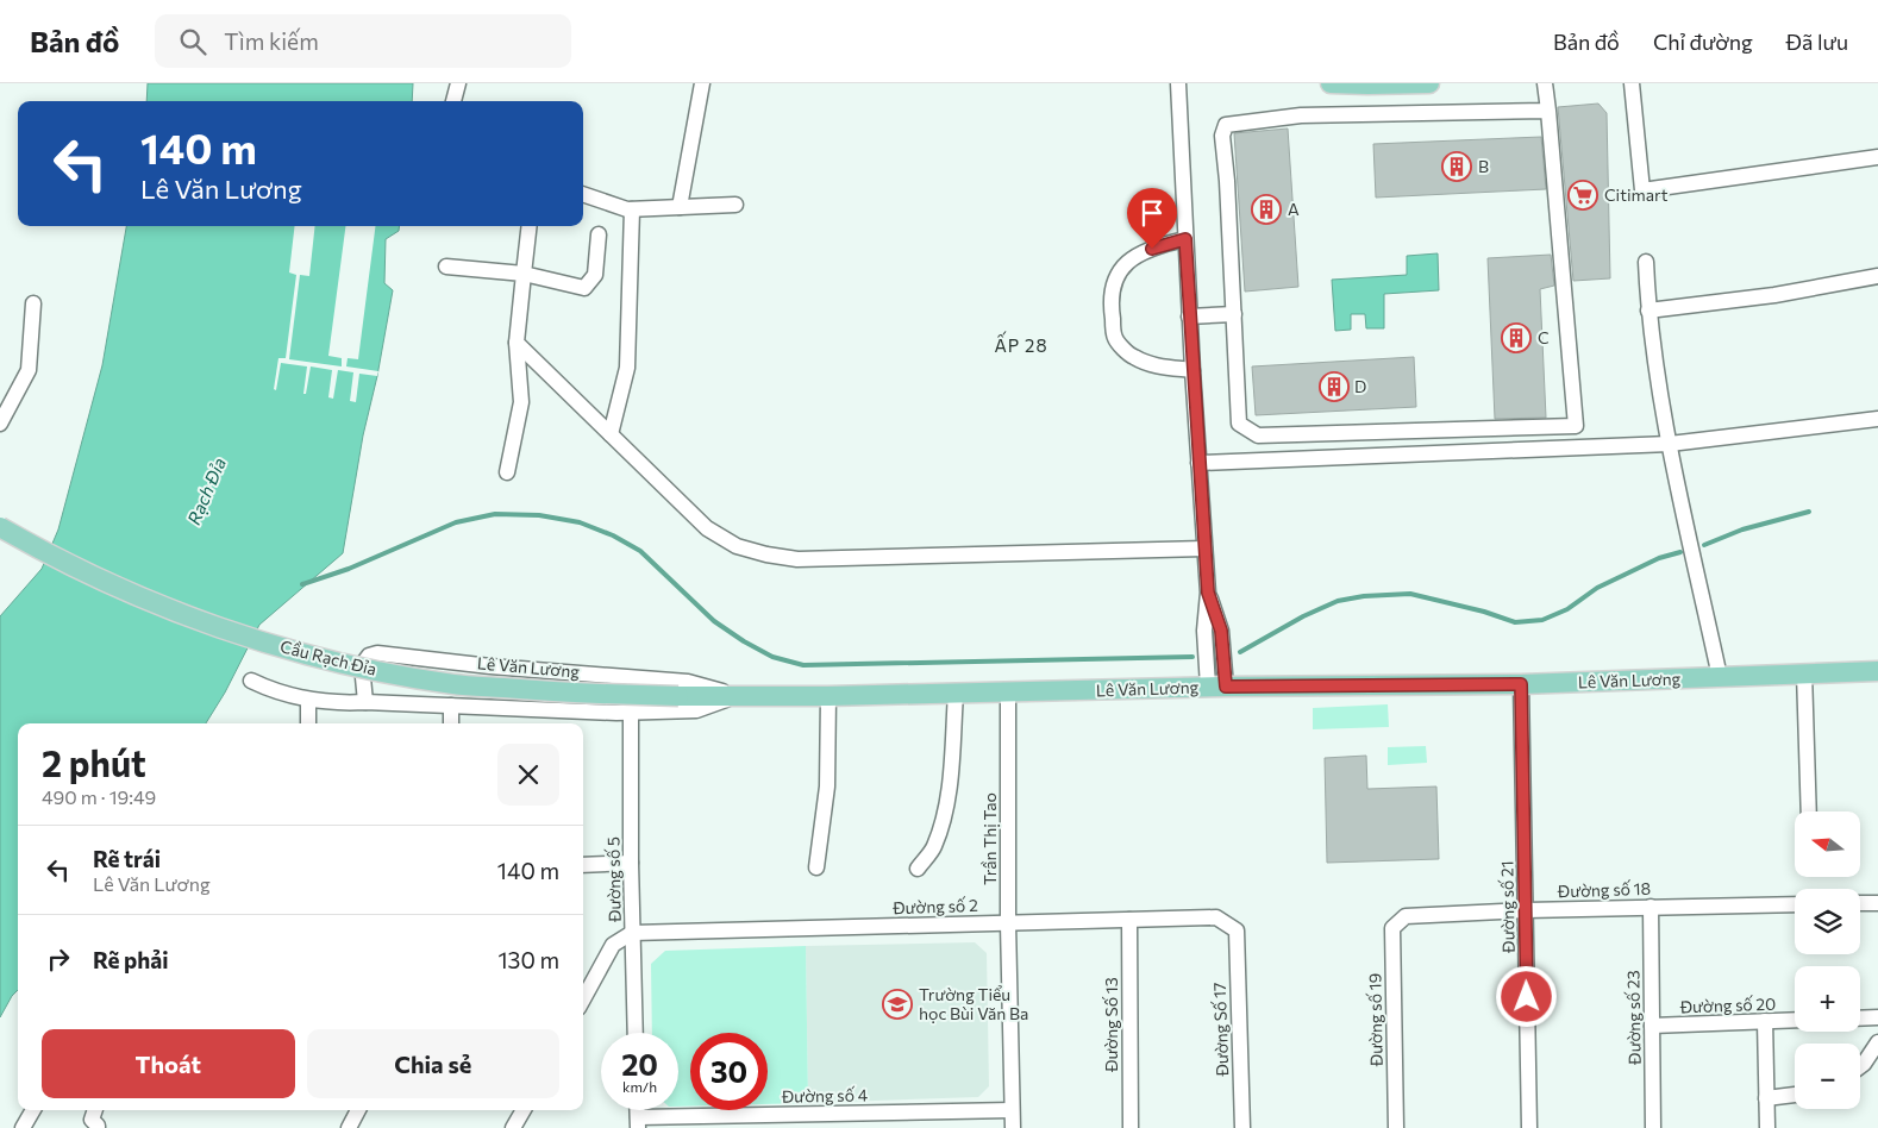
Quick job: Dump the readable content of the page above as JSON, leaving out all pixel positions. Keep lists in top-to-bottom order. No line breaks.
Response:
{"streets":{"main road":["Cầu Rạch Đỉa","Lê Văn Lương"],"street":["Trần Thị Tao","Đường số 5","Đường số 18","Đường số 2","Đường số 21","Đường số 20","Đường số 23","Đường số 19","Đường Số 13","Đường Số 17","Đường số 4"]},"crossings":[["Cầu Rạch Đỉa","Lê Văn Lương"],["Lê Văn Lương","Trần Thị Tao"],["Lê Văn Lương","Đường số 5"],["Lê Văn Lương","Đường số 21"],["Trần Thị Tao","Đường số 2"],["Trần Thị Tao","Đường số 4"],["Đường số 5","Đường số 2"],["Đường số 18","Đường số 21"],["Đường số 18","Đường số 23"],["Đường số 18","Đường số 19"],["Đường số 2","Đường Số 13"],["Đường số 2","Đường Số 17"],["Đường số 20","Đường số 23"]],"districts":["ẤP 28"],"water":["Rạch Đỉa"],"places":{"building":["B","A","C","D"],"supermarket":["Citimart"],"school or university":["Trường Tiểu học Bùi Văn Ba"]},"north":"left","page":{"header":"Bản đồ","search":"Tìm kiếm","nav":["Bản đồ","Chỉ đường","Đã lưu"],"turn":["140 m","Lê Văn Lương"],"heading":["2 phút","490 m · 19:49"],"map_buttons":["+","−"],"list":[{"name":"Rẽ trái","note":"Lê Văn Lương","value":"140 m"},{"name":"Rẽ phải","value":"130 m"}],"buttons":["Thoát","Chia sẻ"],"speed":"20 km/h","limit":"30"}}
